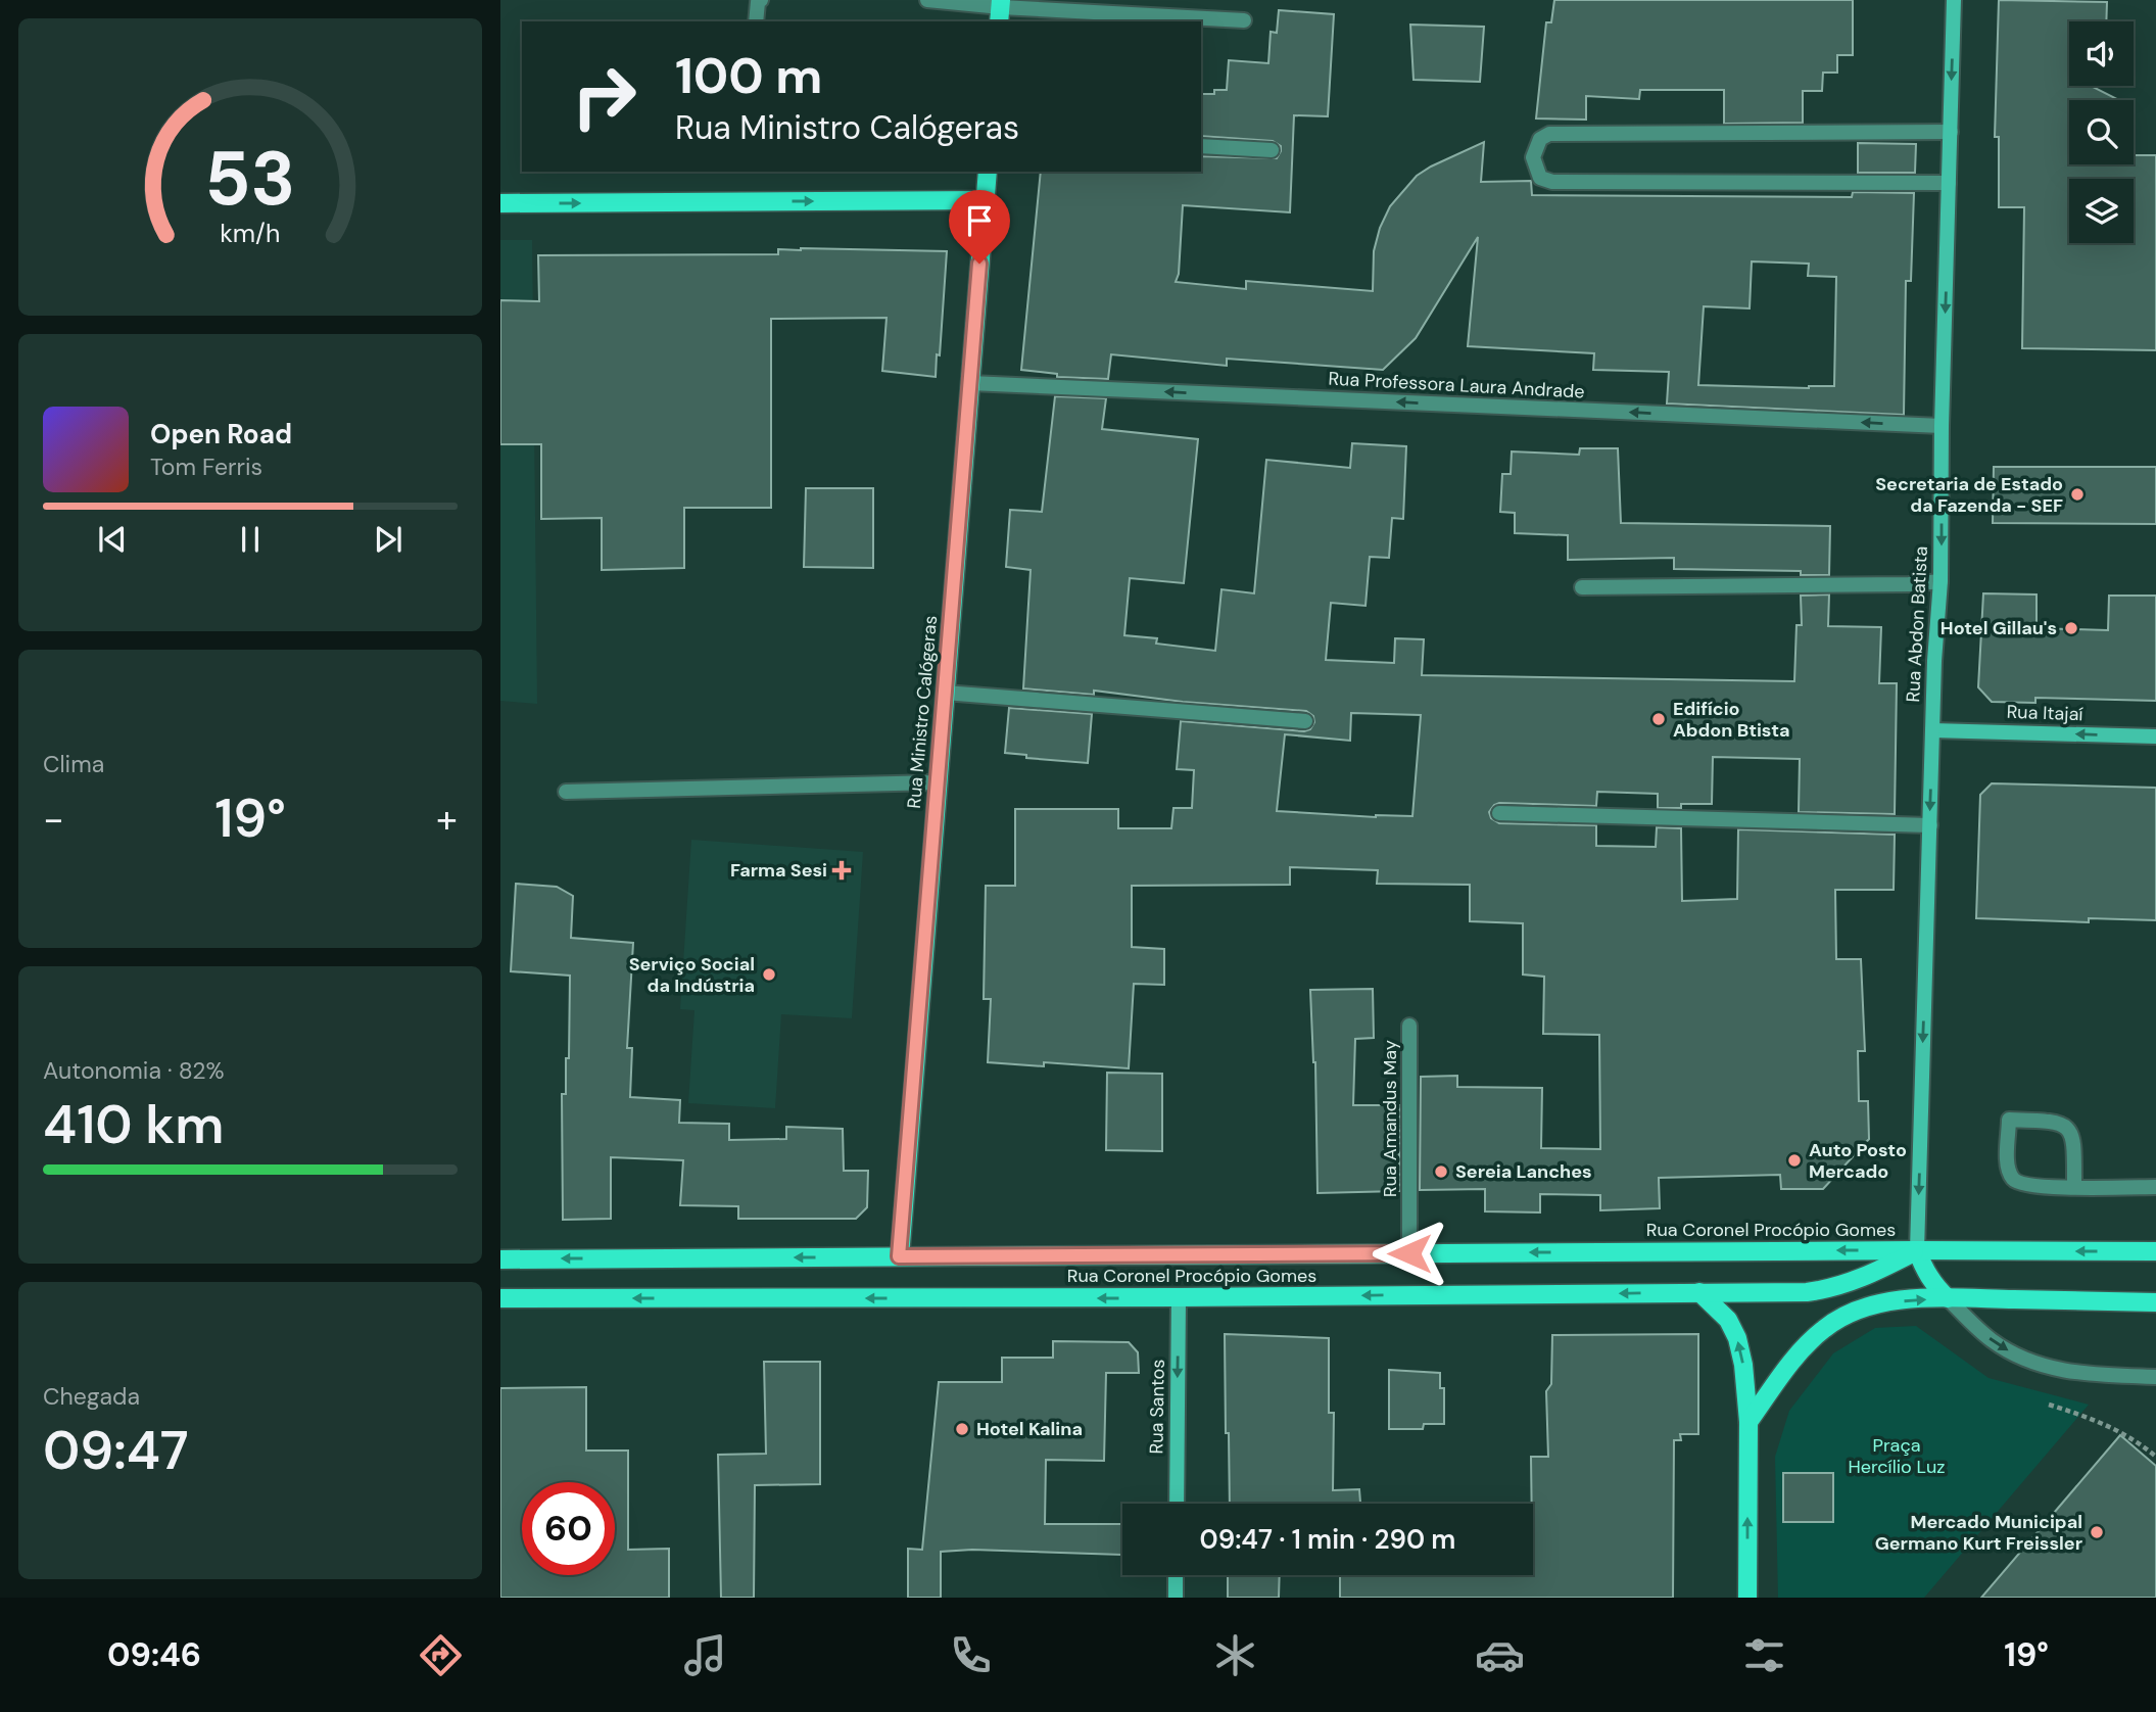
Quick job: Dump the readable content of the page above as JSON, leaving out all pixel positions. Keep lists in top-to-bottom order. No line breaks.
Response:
{"streets":{"main road":["Rua Abdon Batista","Rua Ministro Calógeras","Rua Itajaí","Rua Coronel Procópio Gomes","Rua Santos"],"street":["Rua Professora Laura Andrade","Rua Amandus May"]},"crossings":[["Rua Professora Laura Andrade","Rua Abdon Batista"],["Rua Professora Laura Andrade","Rua Ministro Calógeras"],["Rua Abdon Batista","Rua Itajaí"],["Rua Abdon Batista","Rua Coronel Procópio Gomes"],["Rua Ministro Calógeras","Rua Coronel Procópio Gomes"],["Rua Amandus May","Rua Coronel Procópio Gomes"],["Rua Coronel Procópio Gomes","Rua Santos"]],"one_way":["Rua Professora Laura Andrade","Rua Abdon Batista","Rua Itajaí","Rua Santos"],"parks":["Praça Hercílio Luz"],"places":{"other":["Secretaria de Estado da Fazenda - SEF","Hotel Gillau's","Edifício Abdon Btista","Serviço Social da Indústria","Auto Posto Mercado","Sereia Lanches","Hotel Kalina","Mercado Municipal Germano Kurt Freissler"],"health":["Farma Sesi"]},"page":{"turn":["100 m","Rua Ministro Calógeras"],"song":["Open Road","Tom Ferris"],"tile":["Clima",["Autonomia · 82%","410 km"],["Chegada","09:47"]],"heat":["−","19°","+"],"limit":"60","trip":"09:47 · 1 min · 290 m","tabs":["09:46","19°"],"gauge":["53","km/h"]}}
